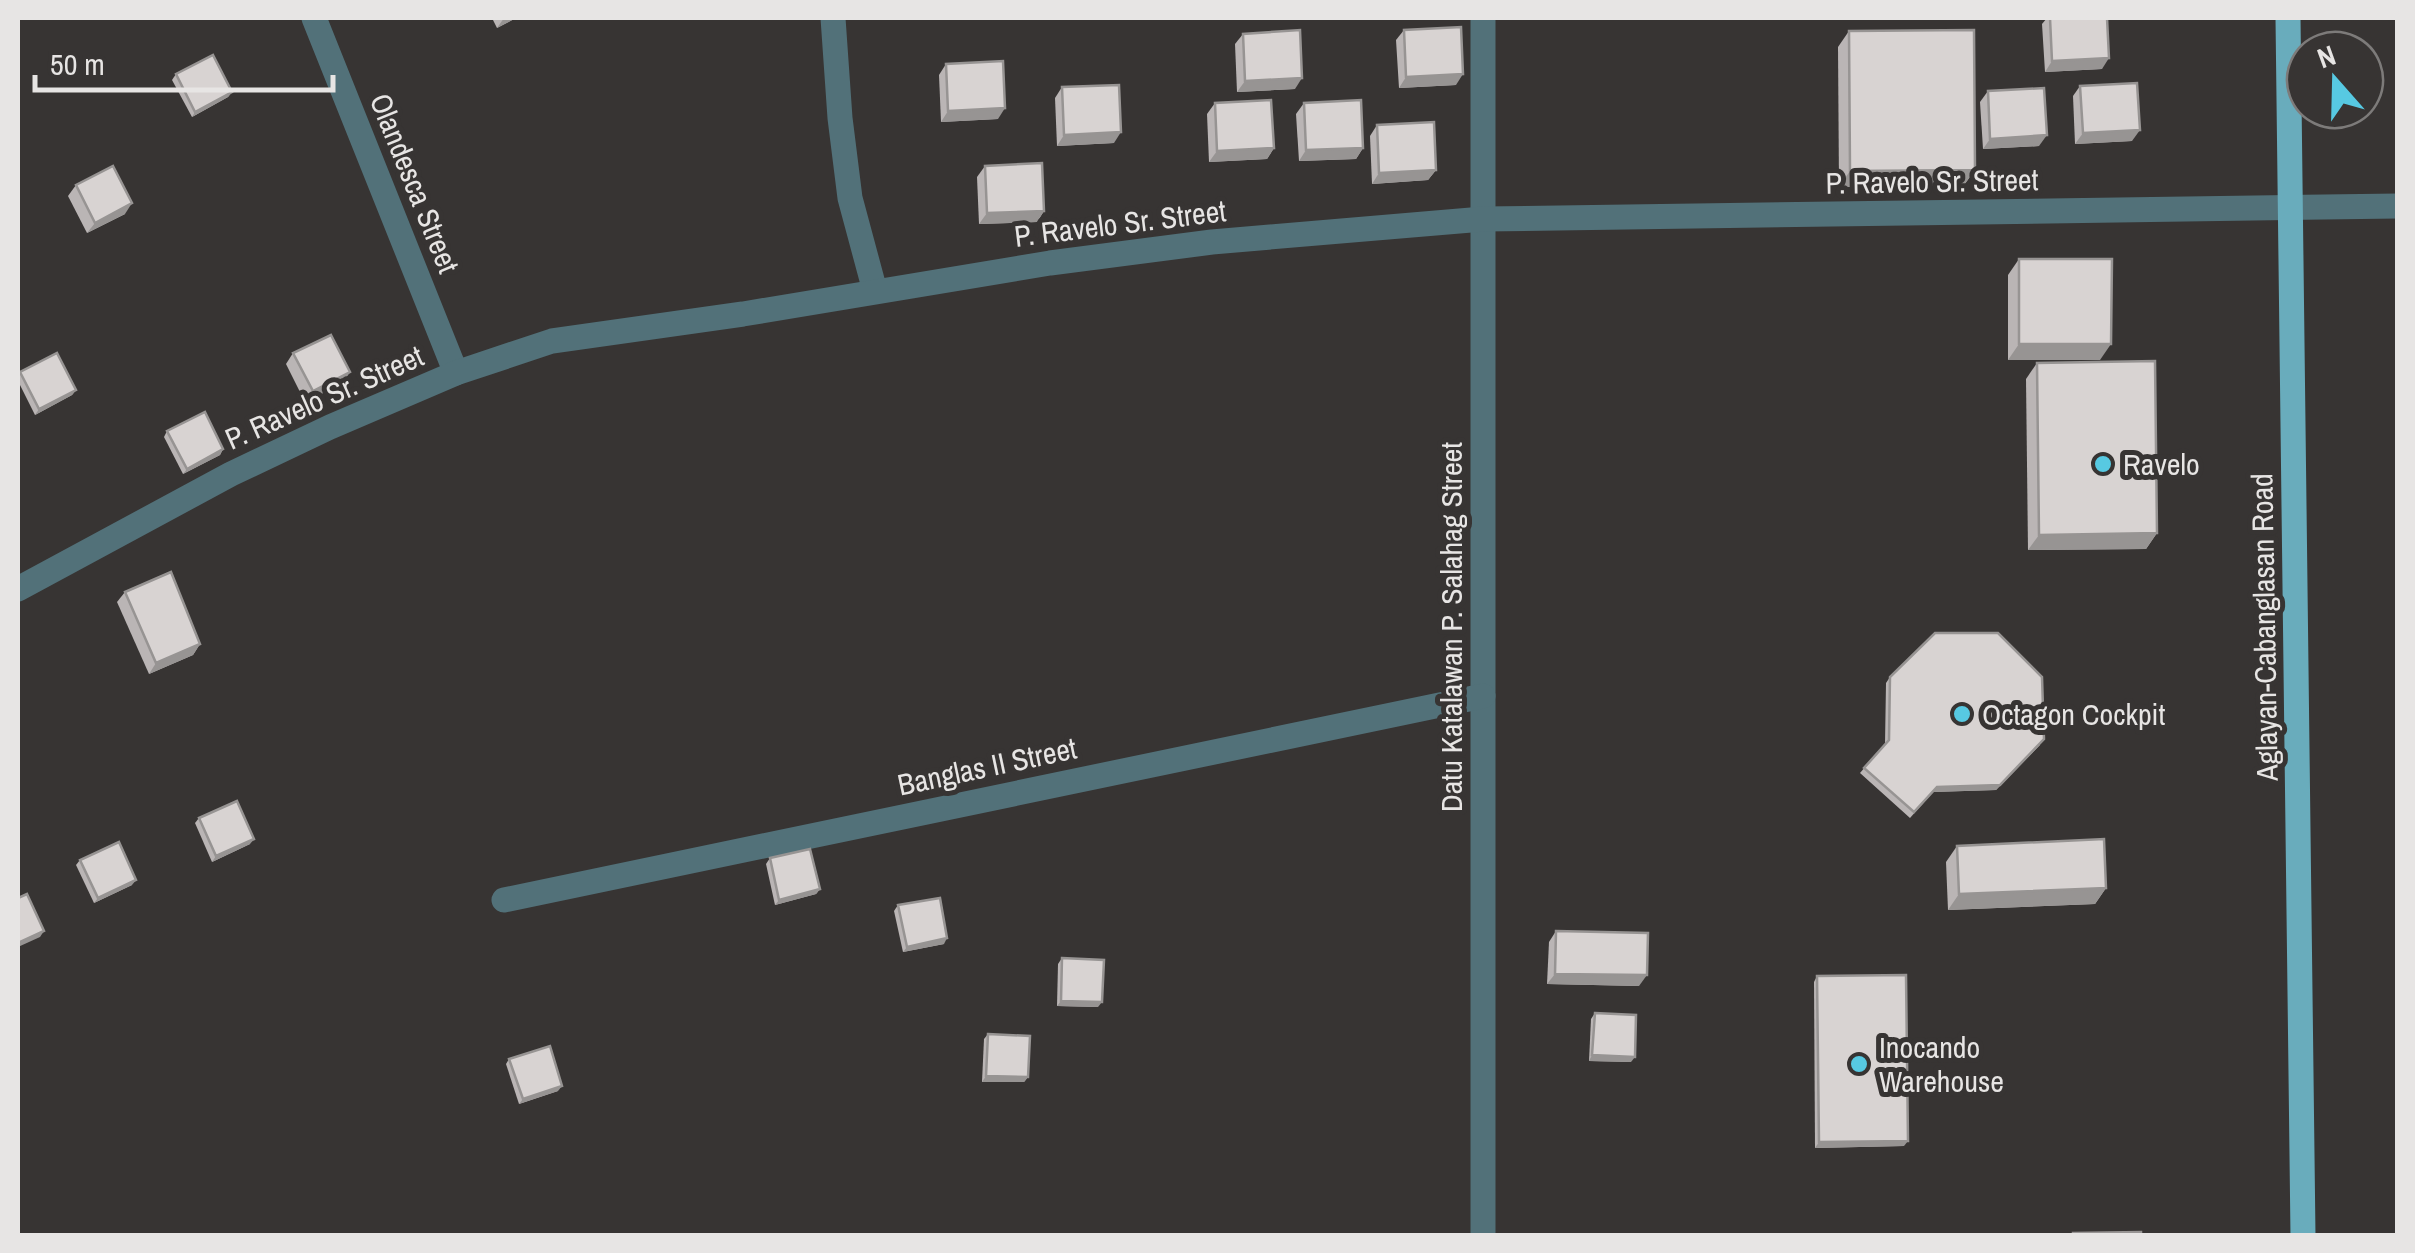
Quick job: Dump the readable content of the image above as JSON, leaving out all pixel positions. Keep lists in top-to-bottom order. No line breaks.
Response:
{"streets":{"main road":["Aglayan-Cabanglasan Road"],"street":["P. Ravelo Sr. Street","Olandesca Street","Datu Katalawan P. Salahag Street","Banglas II Street"]},"crossings":[["P. Ravelo Sr. Street","Olandesca Street"],["P. Ravelo Sr. Street","Datu Katalawan P. Salahag Street"],["P. Ravelo Sr. Street","Aglayan-Cabanglasan Road"],["Datu Katalawan P. Salahag Street","Banglas II Street"]],"places":["Ravelo","Octagon Cockpit","Inocando Warehouse"],"scale_bar":"50 m","north":"top"}
